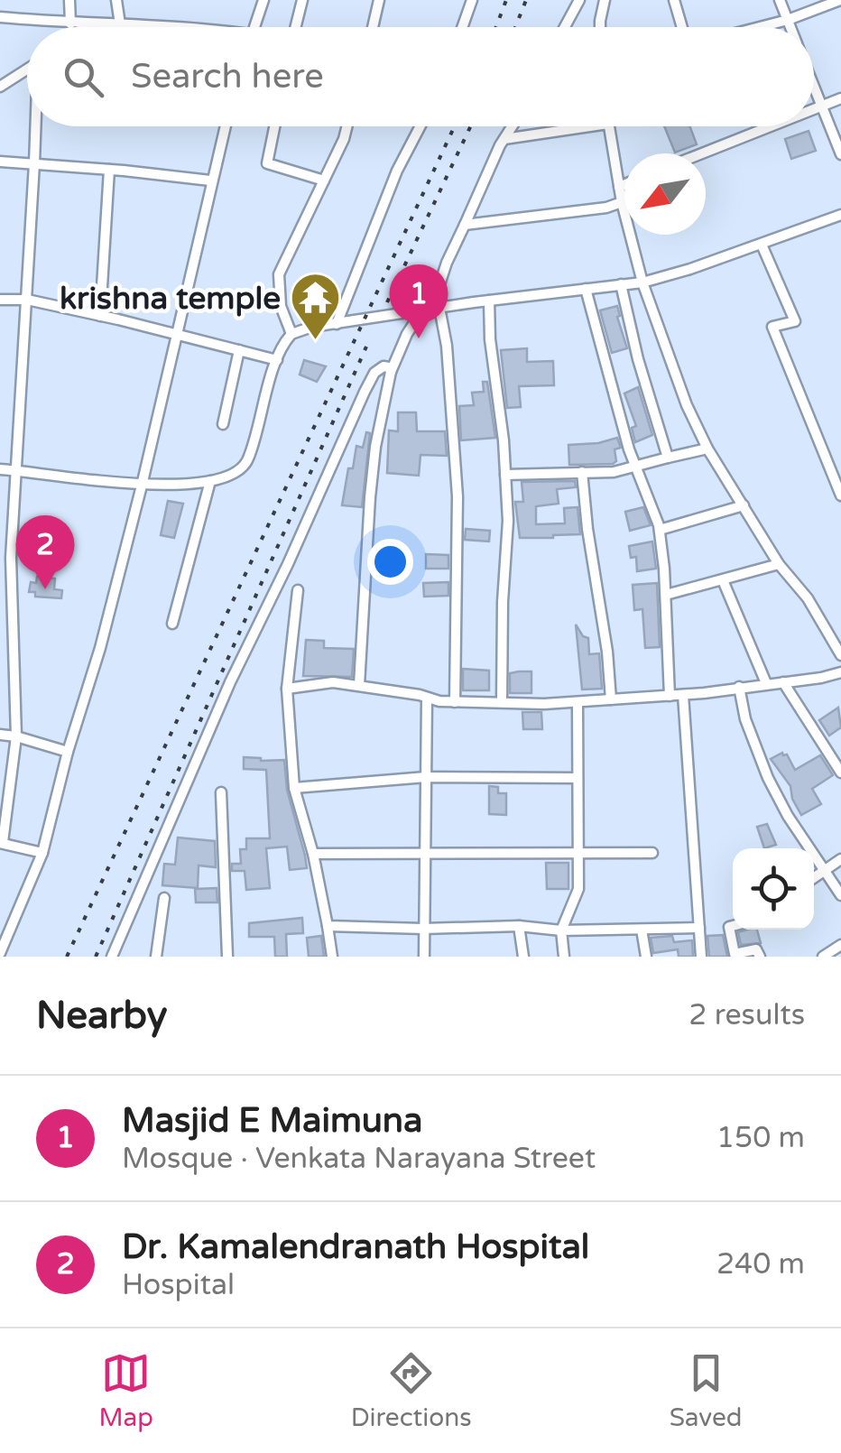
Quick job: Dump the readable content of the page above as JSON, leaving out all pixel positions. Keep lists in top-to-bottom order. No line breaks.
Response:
{"places":{"temple":["krishna temple"]},"north":"bottom left","page":{"search":"Search here","pins":["1","2"],"heading":["Nearby","2 results"],"list":[{"mark":"1","name":"Masjid E Maimuna","note":"Mosque · Venkata Narayana Street","value":"150 m"},{"mark":"2","name":"Dr. Kamalendranath Hospital","note":"Hospital","value":"240 m"}],"nav":["Map","Directions","Saved"]}}
